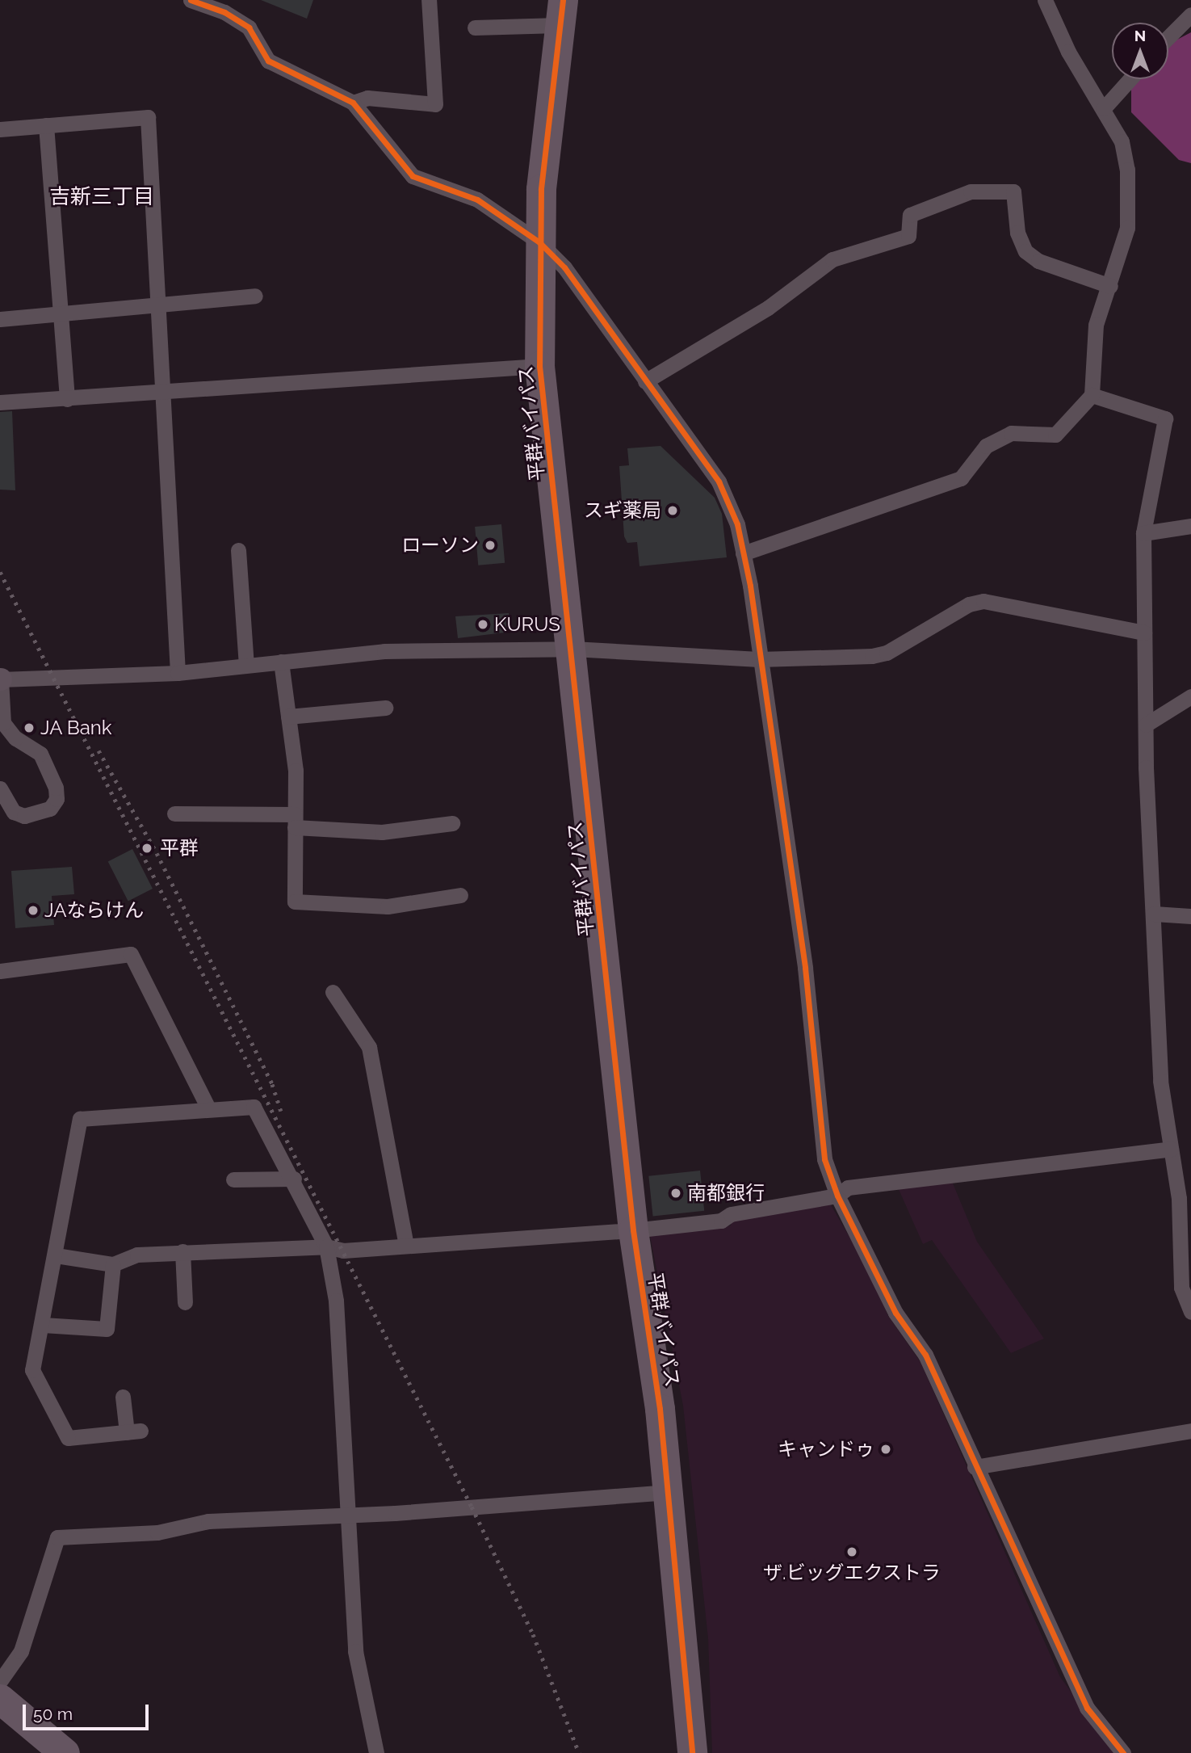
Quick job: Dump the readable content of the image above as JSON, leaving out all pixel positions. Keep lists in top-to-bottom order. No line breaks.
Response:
{"streets":{"highway":["平群バイパス"]},"districts":["吉新三丁目"],"places":["スギ薬局","ローソン","KURUS","JA Bank","平群","JAならけん","南都銀行","キャンドゥ","ザ.ビッグエクストラ"],"scale_bar":"50 m","north":"top"}
